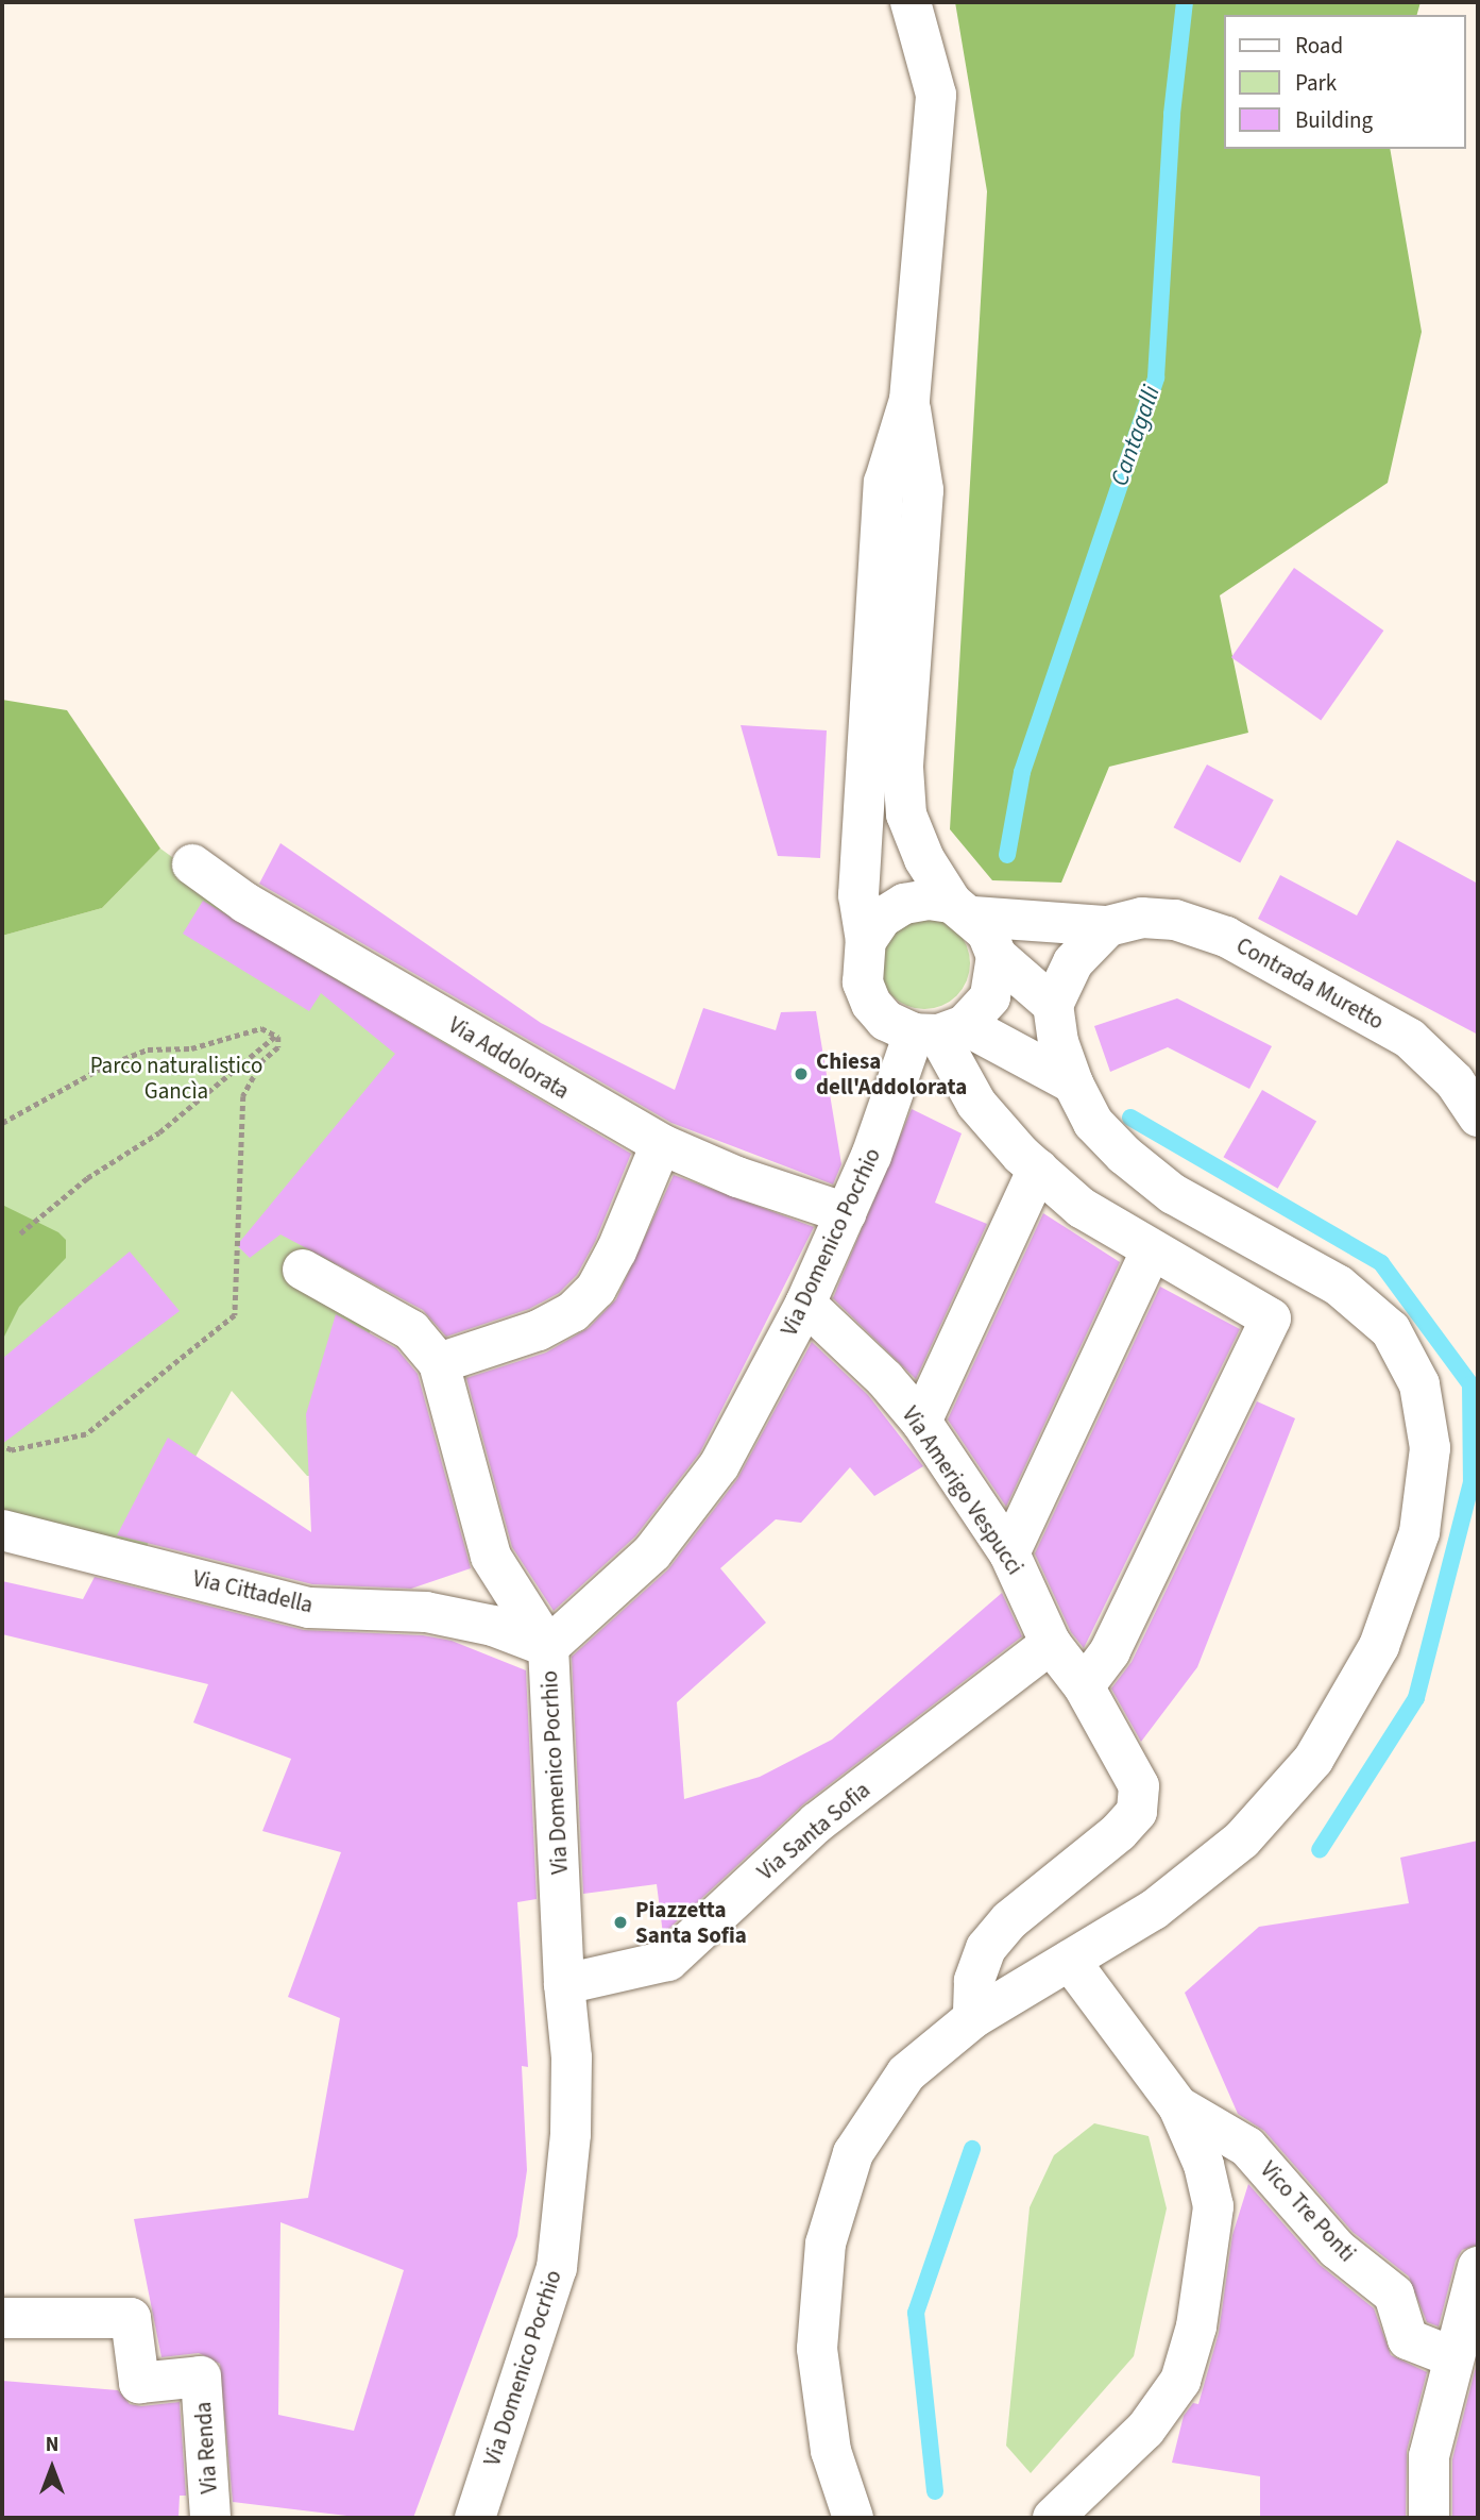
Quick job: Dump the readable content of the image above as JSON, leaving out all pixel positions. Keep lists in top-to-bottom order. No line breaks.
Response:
{"streets":{"street":["Contrada Muretto","Via Addolorata","Via Domenico Pocrhio","Via Amerigo Vespucci","Via Cittadella","Via Santa Sofia","Vico Tre Ponti","Via Renda"]},"crossings":[["Contrada Muretto","Via Domenico Pocrhio"],["Via Addolorata","Via Domenico Pocrhio"],["Via Domenico Pocrhio","Via Amerigo Vespucci"],["Via Domenico Pocrhio","Via Cittadella"],["Via Domenico Pocrhio","Via Santa Sofia"],["Via Amerigo Vespucci","Via Santa Sofia"]],"water":["Cantagalli"],"parks":["Parco naturalistico Gancìa"],"places":["Chiesa dell'Addolorata","Piazzetta Santa Sofia"],"legend":["Road","Park","Building"],"north":"top"}
